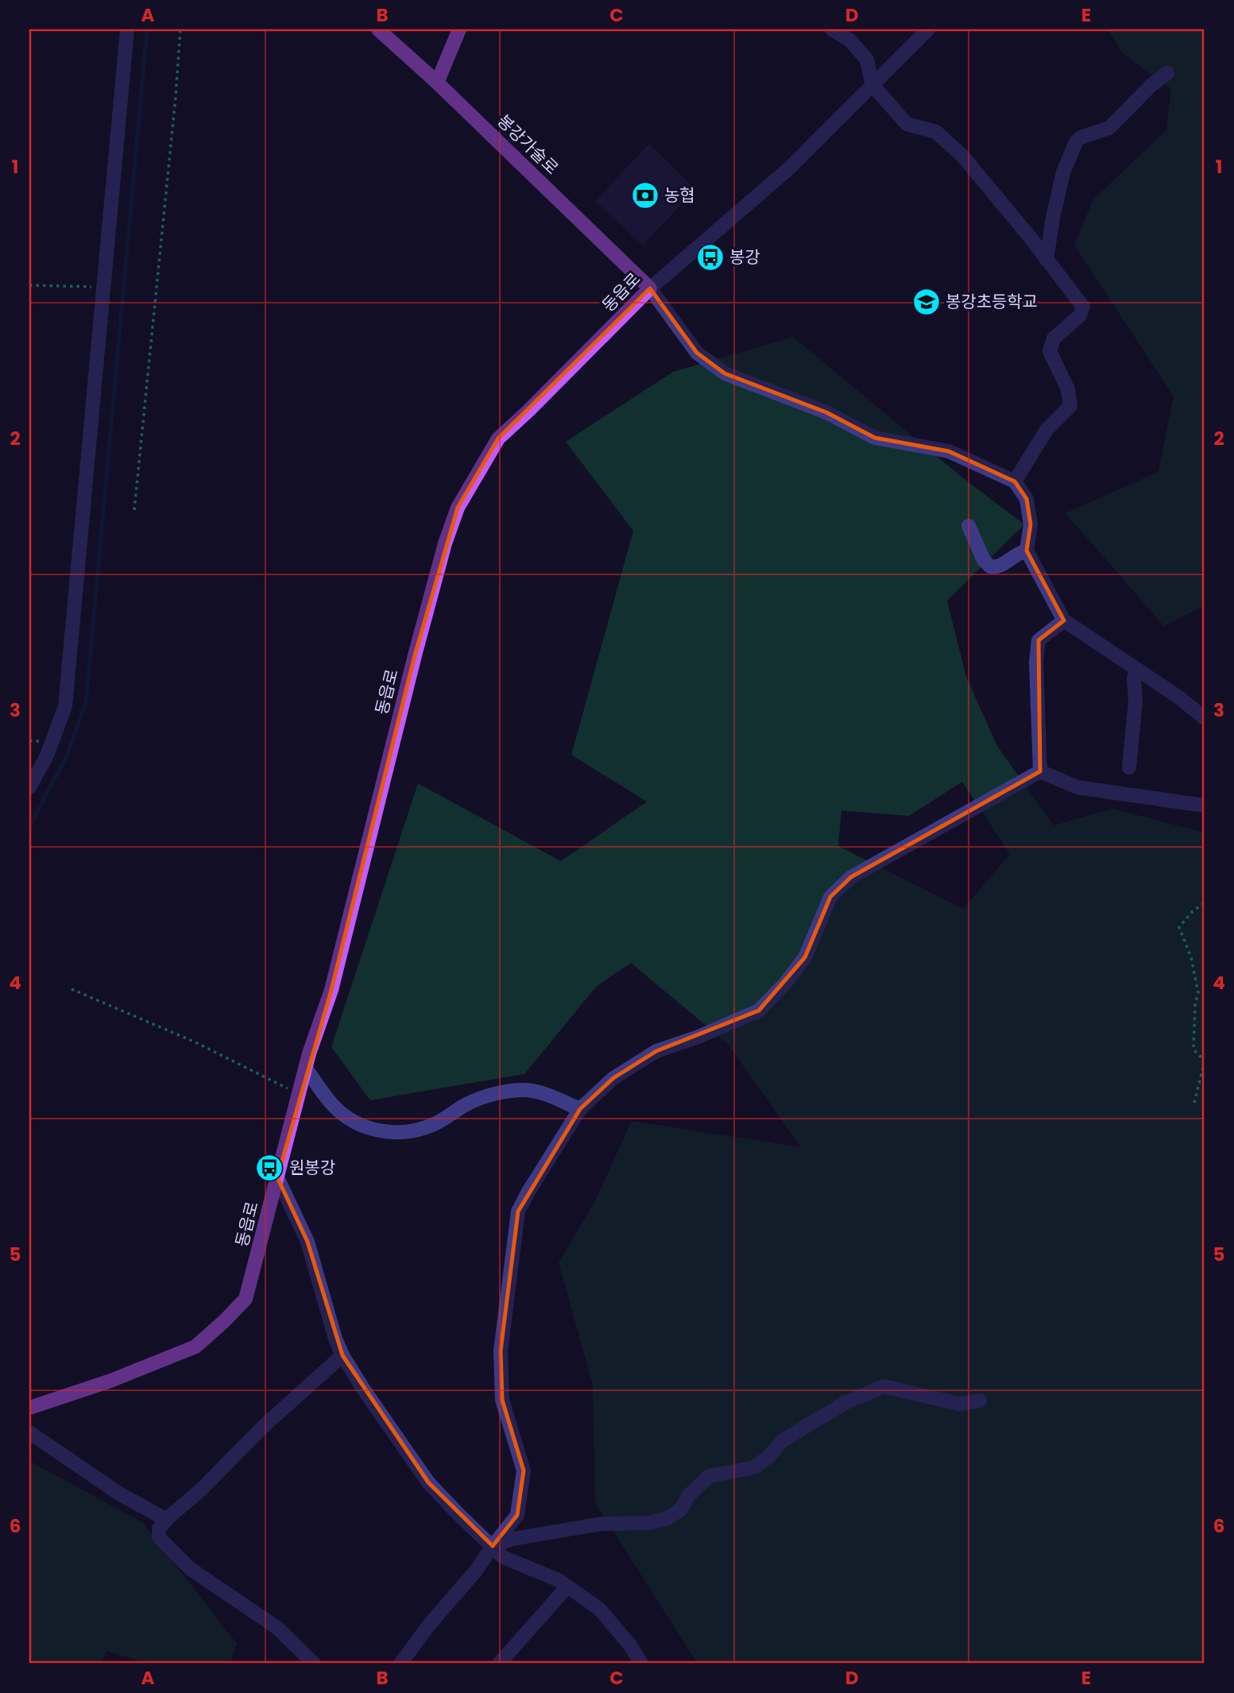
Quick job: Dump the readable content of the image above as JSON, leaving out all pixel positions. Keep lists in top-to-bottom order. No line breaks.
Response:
{"streets":{"main road":["봉강가술로","동읍로"]},"crossings":[["봉강가술로","동읍로"]],"places":{"bank":["농협"],"bus stop":["봉강","원봉강"],"school or university":["봉강초등학교"]},"grid":{"columns":["A","B","C","D","E"],"rows":["1","2","3","4","5","6"]}}
